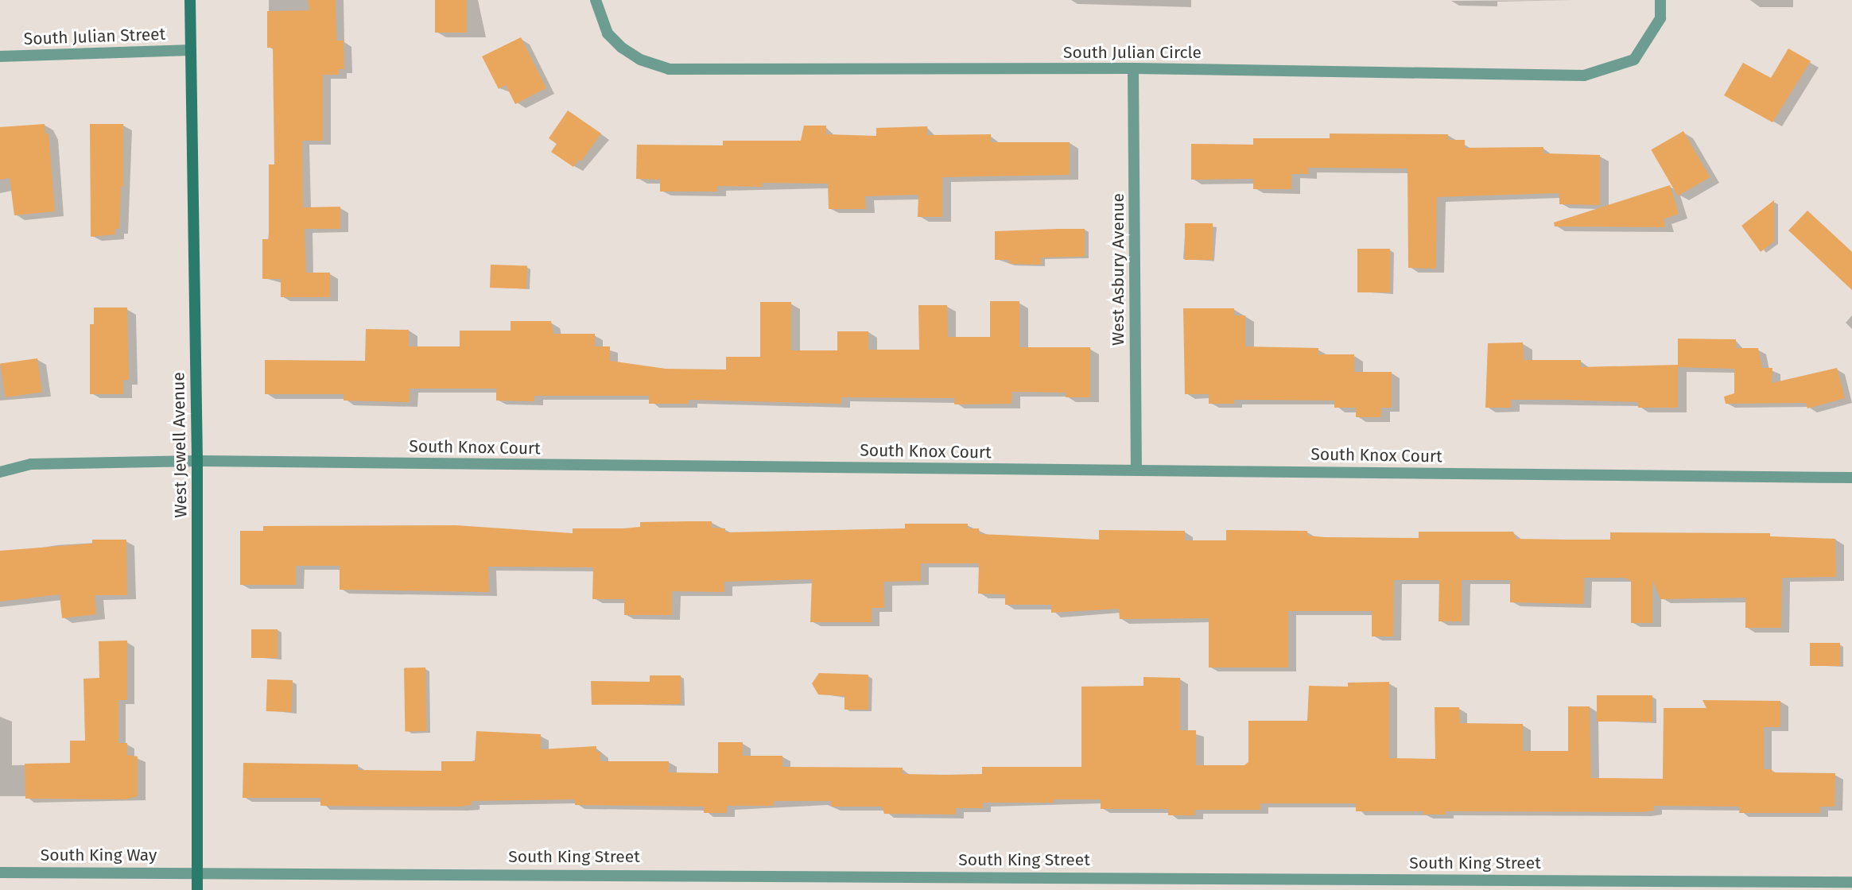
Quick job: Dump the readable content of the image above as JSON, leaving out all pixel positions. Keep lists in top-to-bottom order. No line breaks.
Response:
{"streets":{"main road":["West Jewell Avenue"],"street":["South Julian Street","South Julian Circle","West Asbury Avenue","South Knox Court","South King Way","South King Street"]},"crossings":[["South Julian Street","West Jewell Avenue"],["South Julian Circle","West Asbury Avenue"],["West Asbury Avenue","South Knox Court"],["West Jewell Avenue","South Knox Court"],["West Jewell Avenue","South King Way"],["West Jewell Avenue","South King Street"],["South King Way","South King Street"]]}
